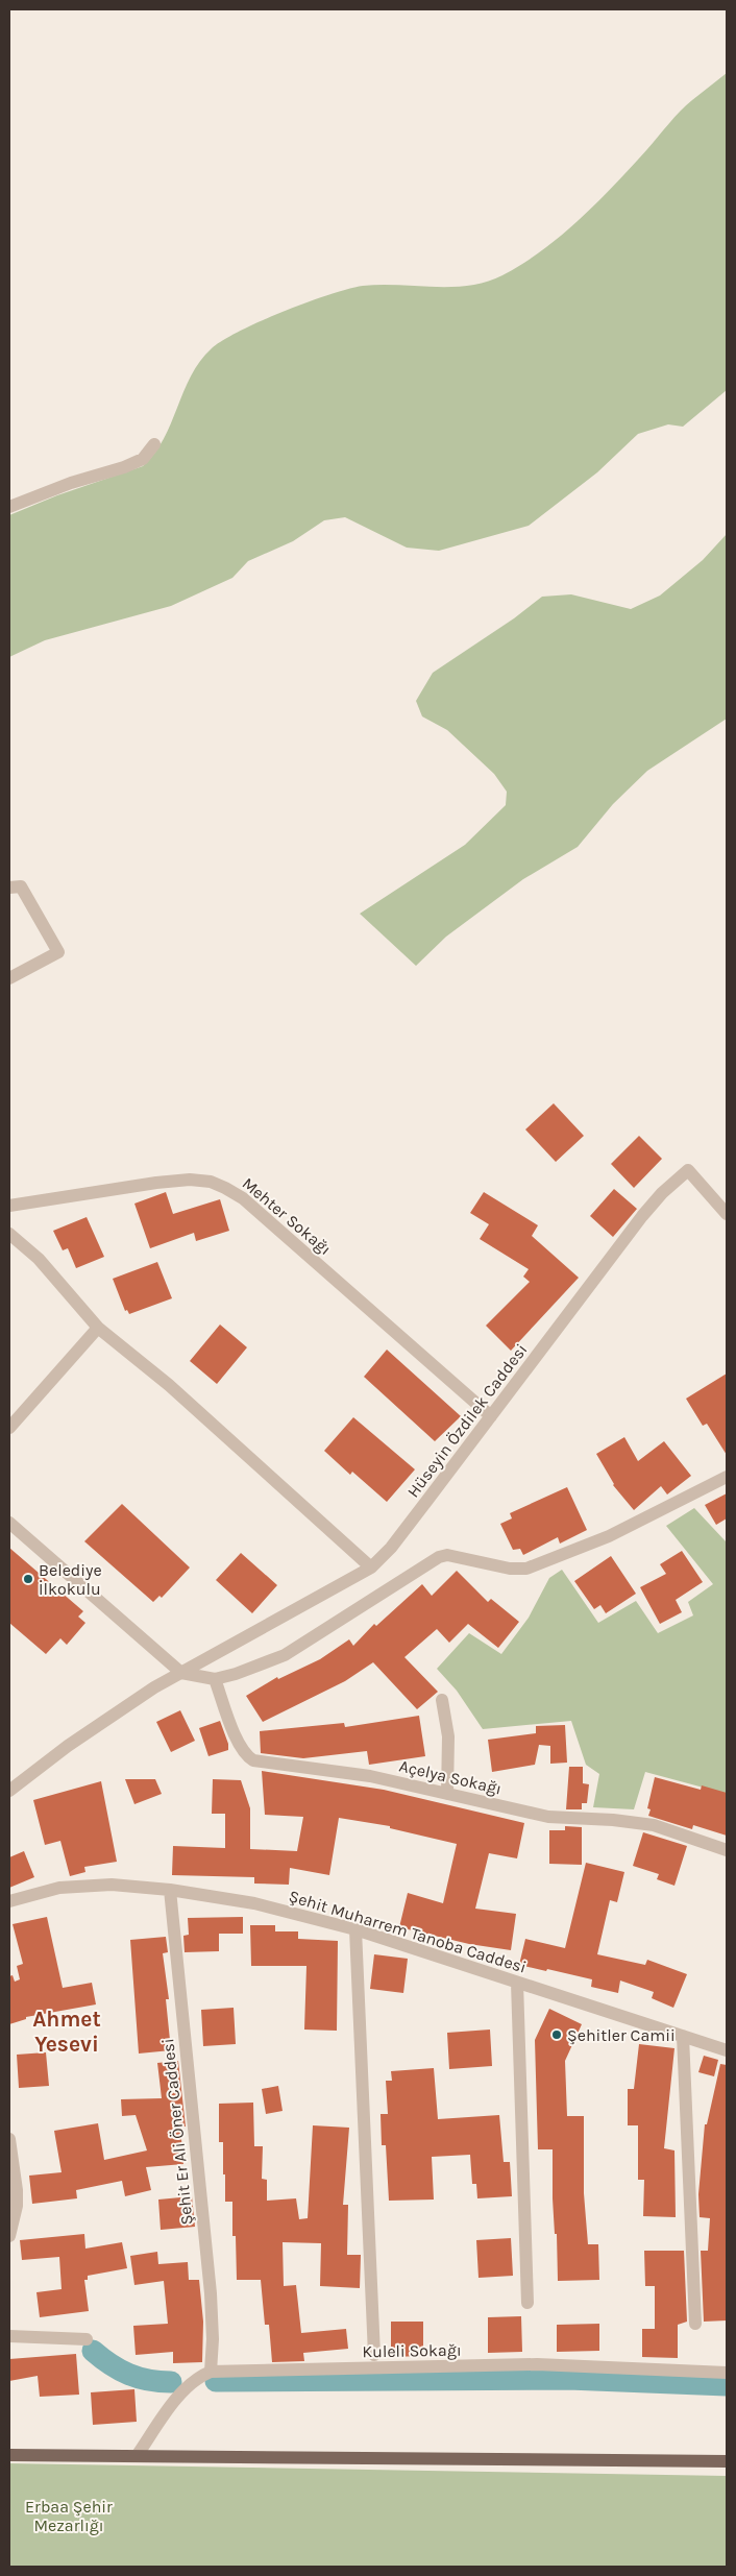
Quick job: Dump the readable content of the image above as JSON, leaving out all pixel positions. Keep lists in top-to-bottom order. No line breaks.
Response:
{"streets":{"street":["Mehter Sokağı","Hüseyin Özdilek Caddesi","Açelya Sokağı","Şehit Muharrem Tanoba Caddesi","Şehit Er Ali Öner Caddesi","Kuleli Sokağı"]},"crossings":[["Mehter Sokağı","Hüseyin Özdilek Caddesi"],["Şehit Muharrem Tanoba Caddesi","Şehit Er Ali Öner Caddesi"],["Şehit Er Ali Öner Caddesi","Kuleli Sokağı"]],"districts":["Ahmet Yesevi"],"parks":["Erbaa Şehir Mezarlığı"],"places":["Belediye İlkokulu","Şehitler Camii"]}
